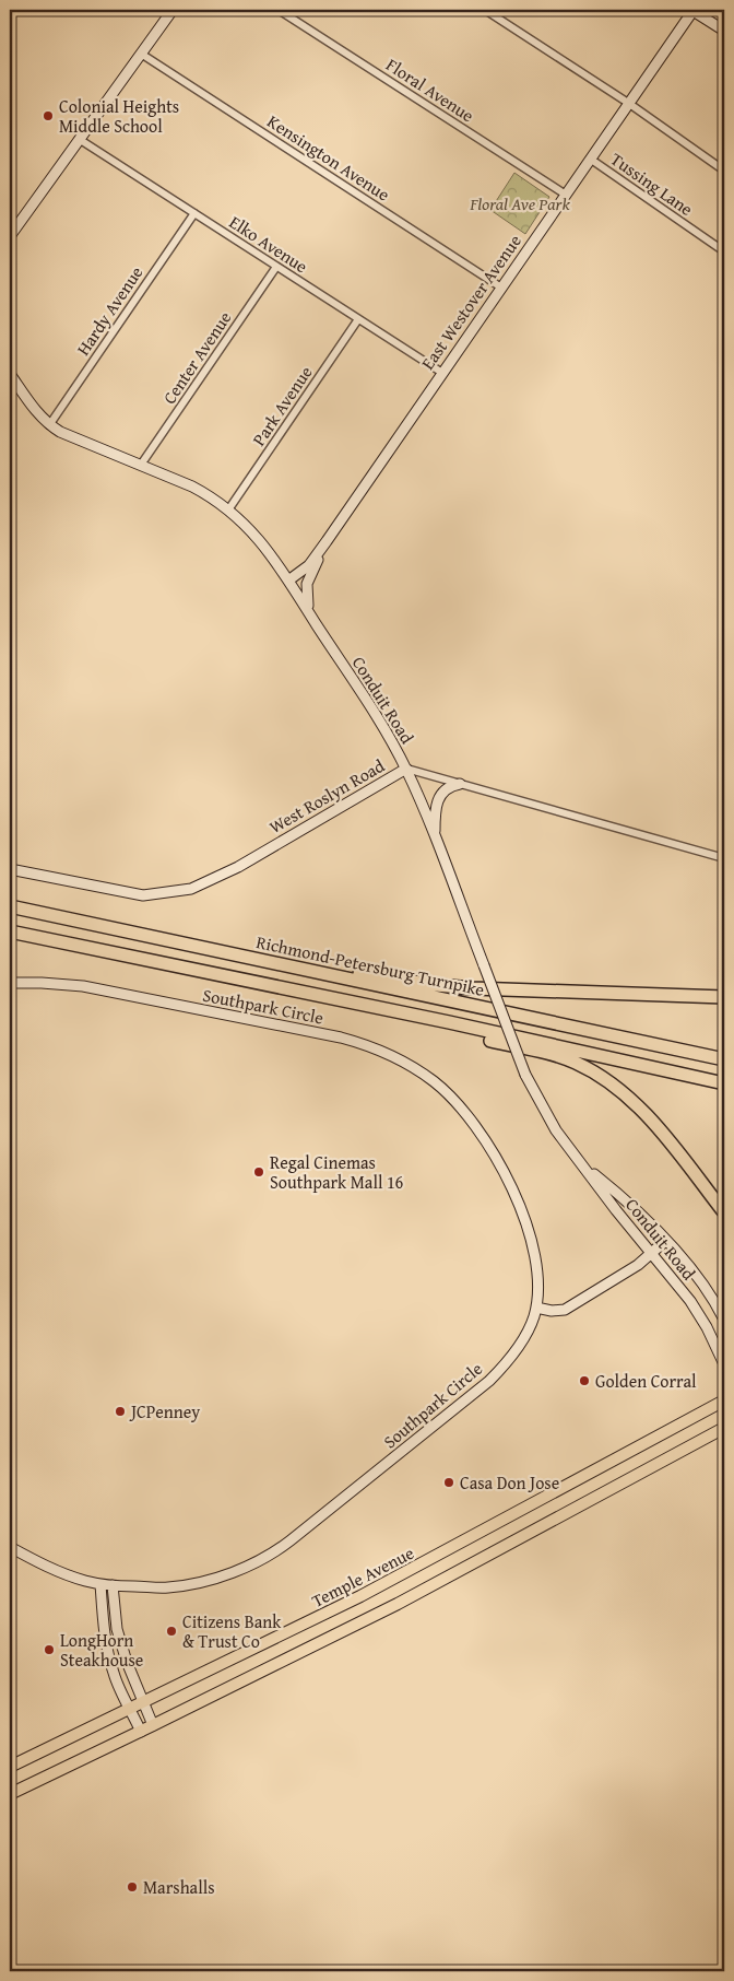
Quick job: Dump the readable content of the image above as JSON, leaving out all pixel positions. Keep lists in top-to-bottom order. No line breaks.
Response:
{"streets":{"highway":["Richmond-Petersburg Turnpike"],"main road":["Temple Avenue"],"street":["Floral Avenue","Kensington Avenue","Tussing Lane","Elko Avenue","East Westover Avenue","Hardy Avenue","Center Avenue","Park Avenue","Conduit Road","West Roslyn Road","Southpark Circle"]},"crossings":[["Floral Avenue","East Westover Avenue"],["Kensington Avenue","East Westover Avenue"],["Tussing Lane","East Westover Avenue"],["Elko Avenue","East Westover Avenue"],["Elko Avenue","Hardy Avenue"],["Elko Avenue","Center Avenue"],["Elko Avenue","Park Avenue"],["East Westover Avenue","Conduit Road"],["Hardy Avenue","Conduit Road"],["Center Avenue","Conduit Road"],["Park Avenue","Conduit Road"],["Conduit Road","West Roslyn Road"]],"parks":["Floral Ave Park"],"places":["Colonial Heights Middle School","Regal Cinemas Southpark Mall 16","Golden Corral","JCPenney","Casa Don Jose","Citizens Bank & Trust Co","LongHorn Steakhouse","Marshalls"]}
